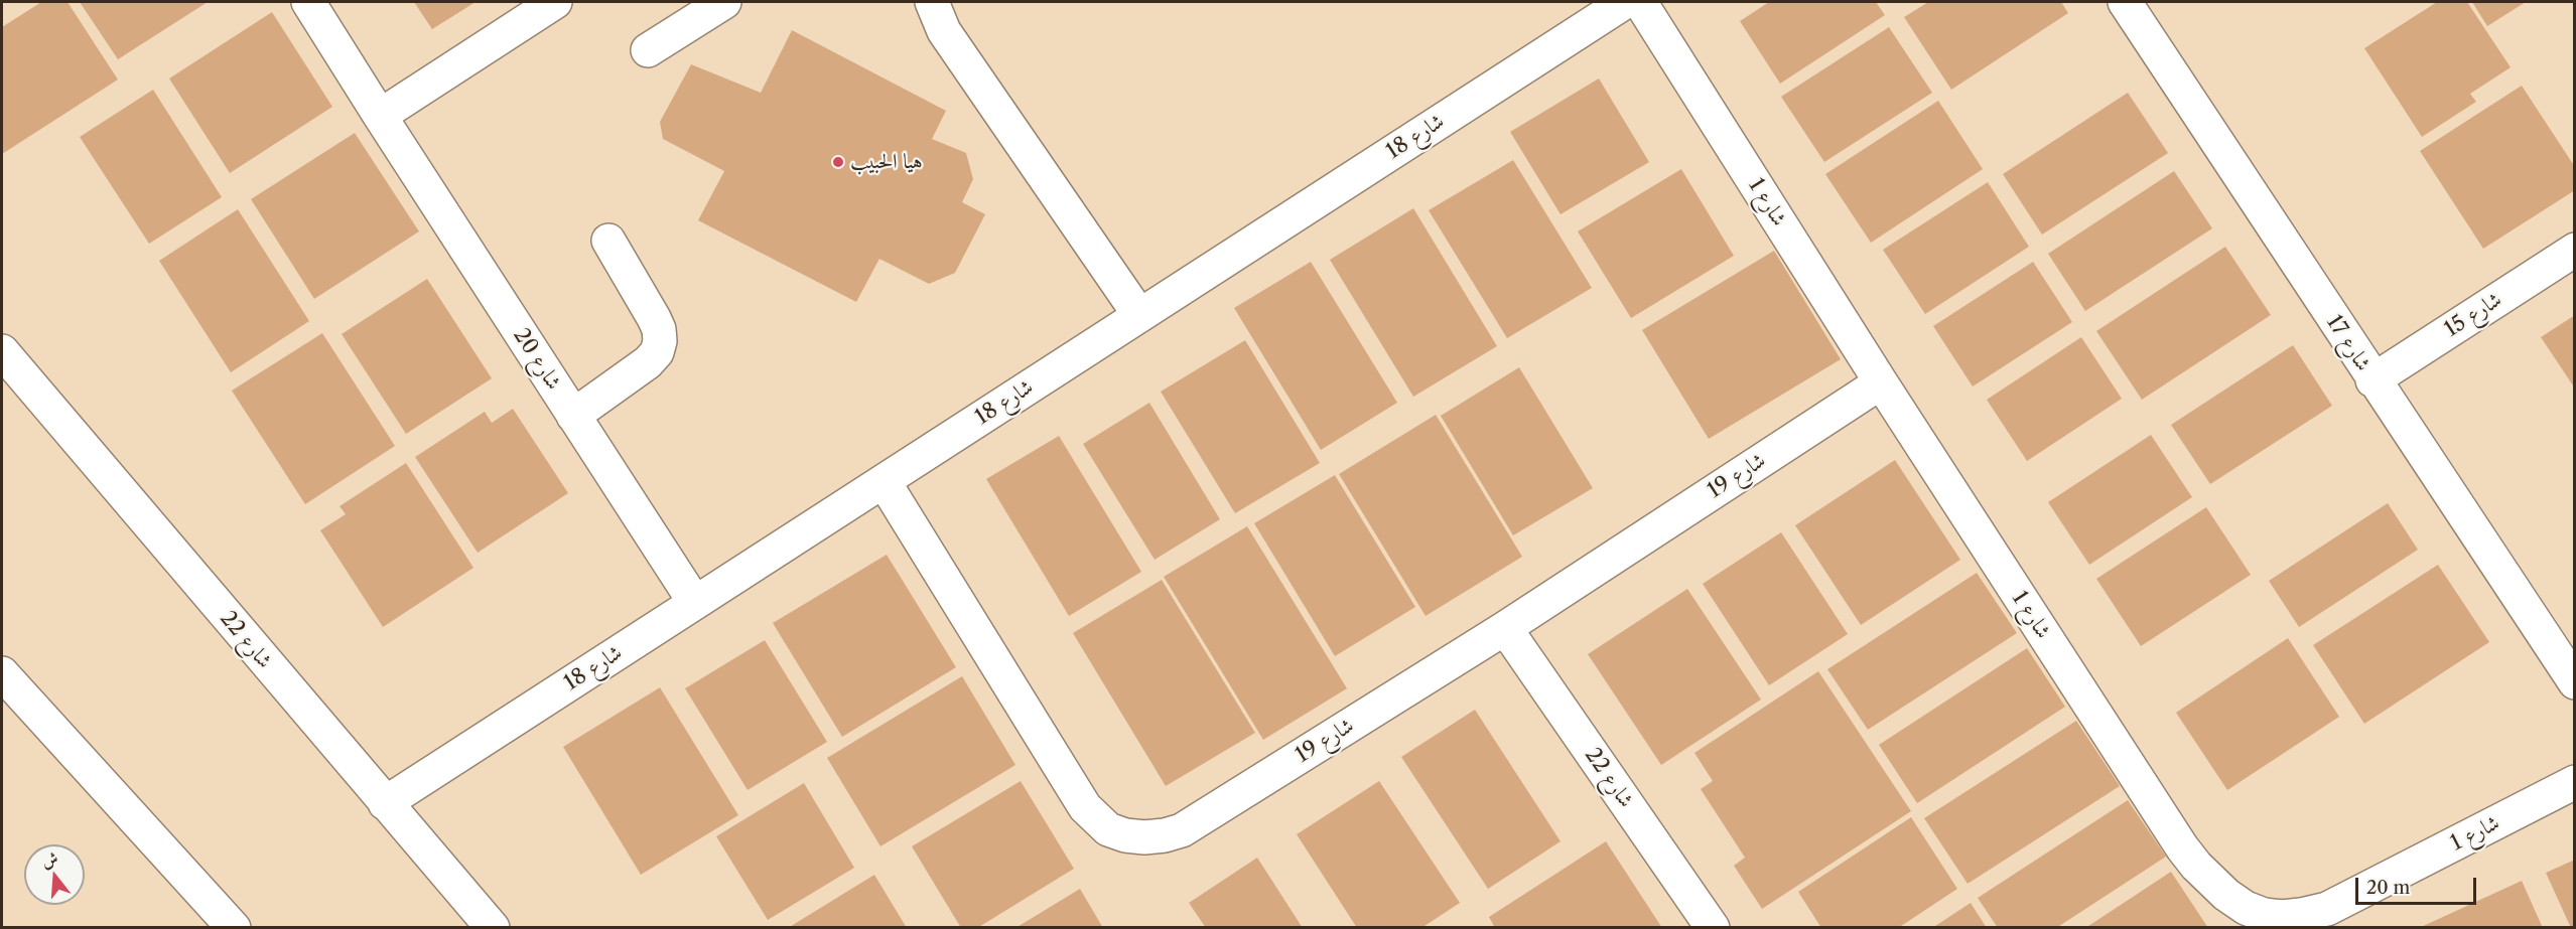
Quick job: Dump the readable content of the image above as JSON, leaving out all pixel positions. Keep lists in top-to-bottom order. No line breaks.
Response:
{"streets":{"main road":["شارع 18","شارع 1","شارع 15","شارع 17","شارع 20","شارع 19","شارع 22"]},"crossings":[["شارع 18","شارع 20"],["شارع 18","شارع 19"],["شارع 18","شارع 22"],["شارع 1","شارع 19"],["شارع 15","شارع 17"],["شارع 19","شارع 22"]],"places":["هيا الحبيب"],"scale_bar":"20 m","north":"top"}
